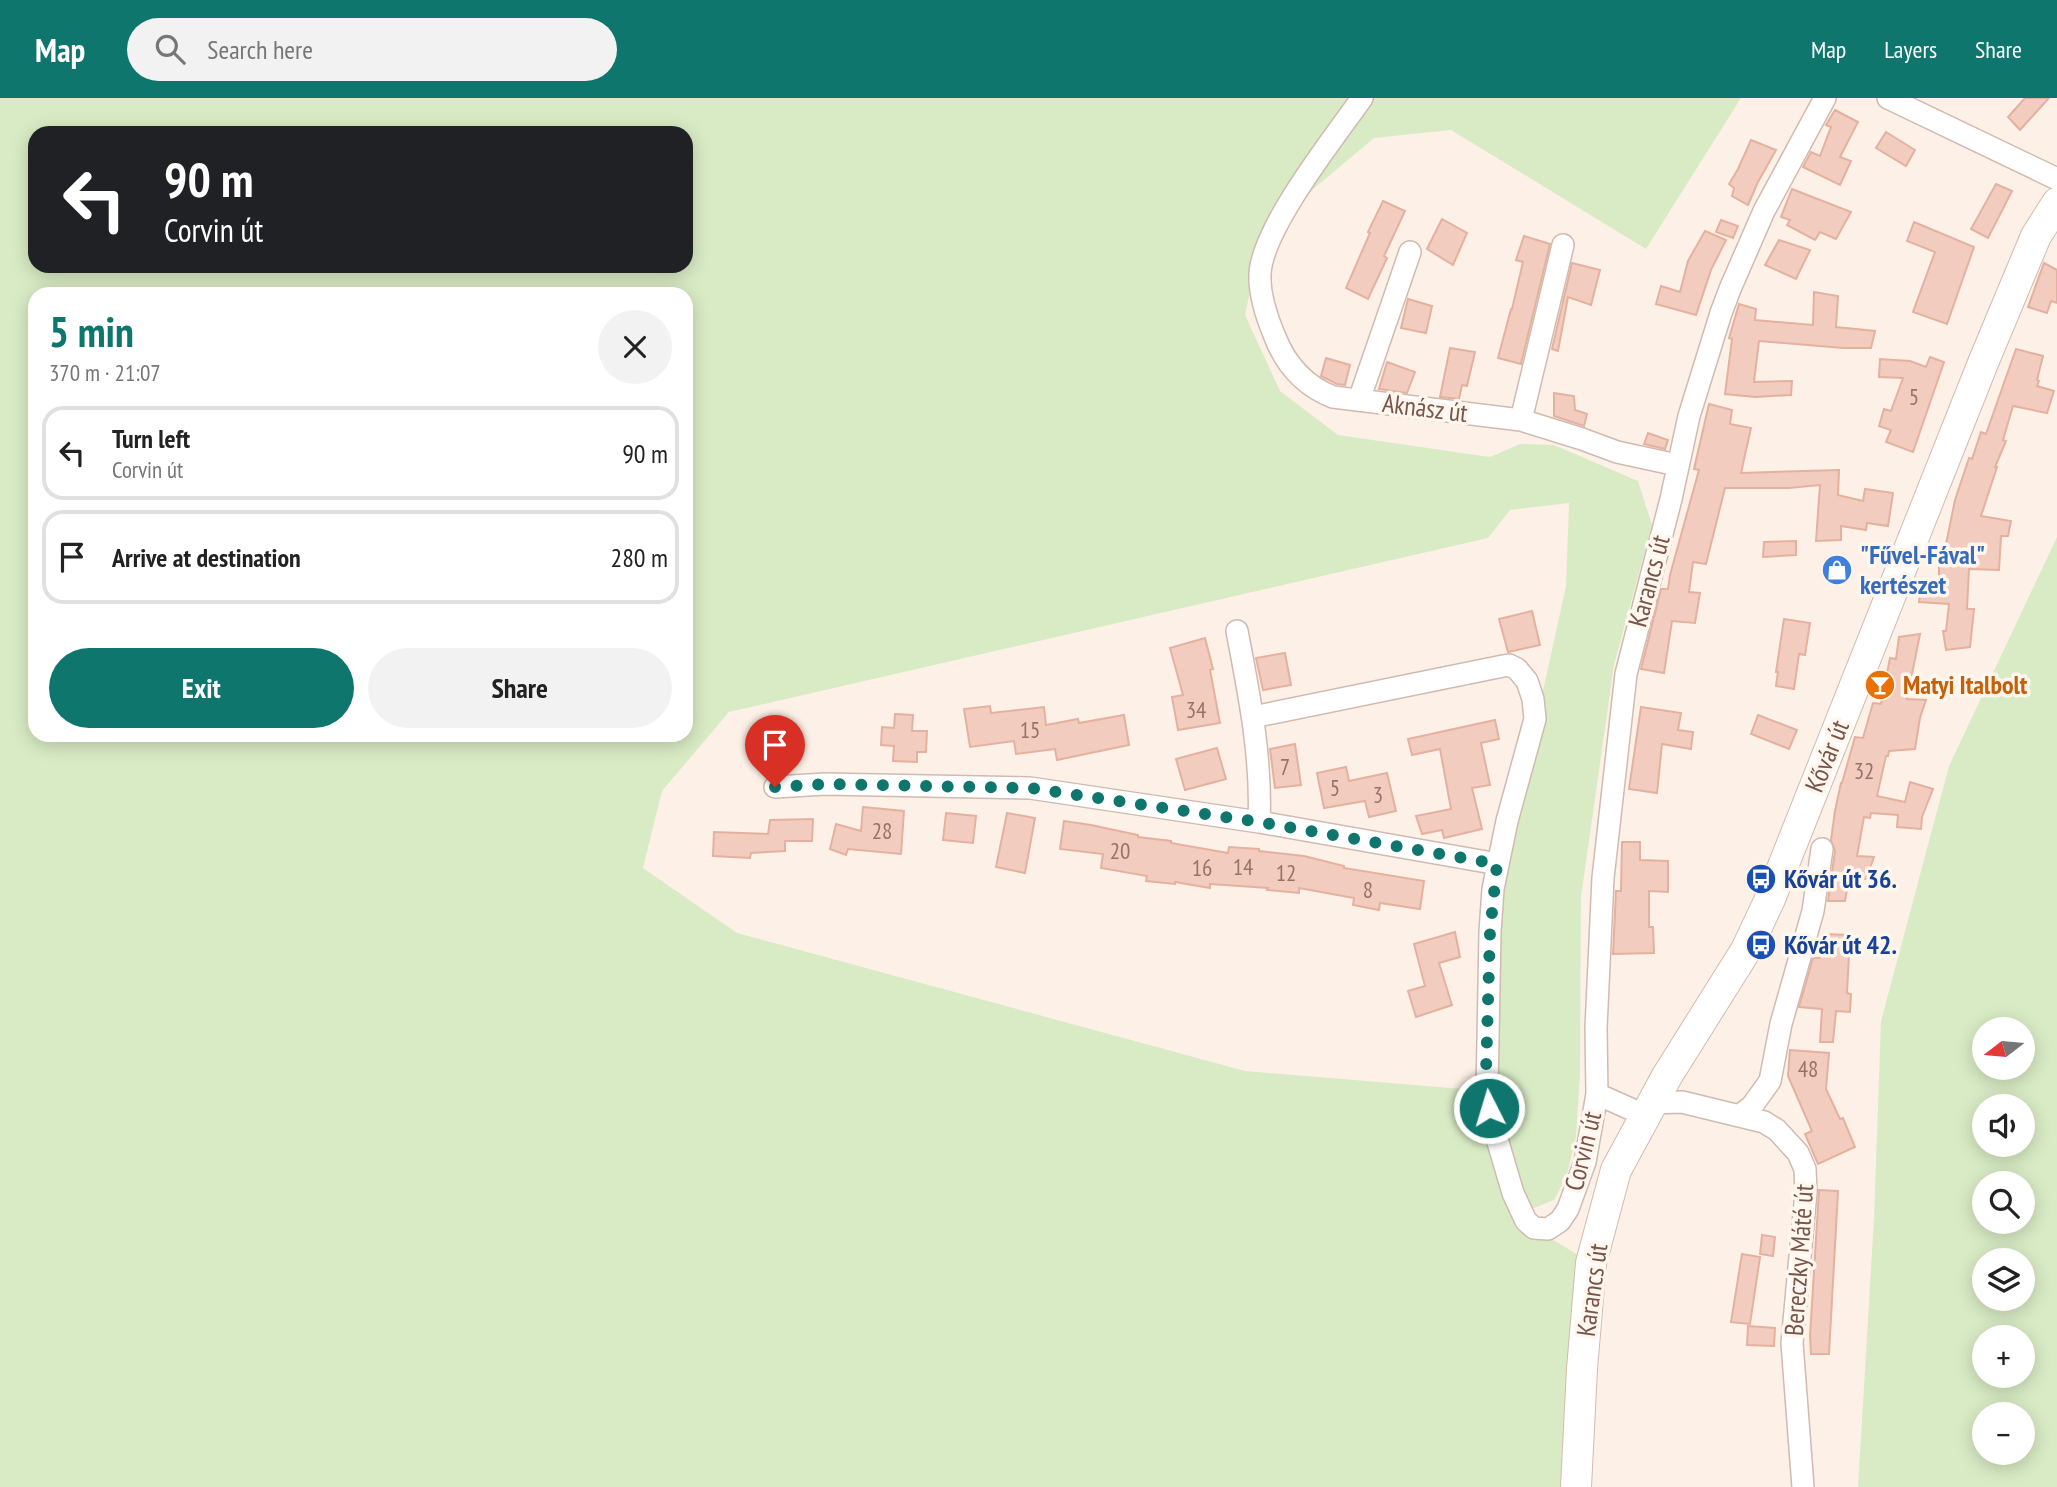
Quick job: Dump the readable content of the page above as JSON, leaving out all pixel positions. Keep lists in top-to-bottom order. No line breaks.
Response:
{"streets":{"main road":["Karancs út","Kővár út"],"street":["Aknász út","Corvin út","Bereczky Máté út"]},"crossings":[["Aknász út","Karancs út"],["Karancs út","Kővár út"],["Karancs út","Corvin út"],["Karancs út","Bereczky Máté út"],["Kővár út","Bereczky Máté út"]],"places":{"shop":["\"Fűvel-Fával\" kertészet"],"bar":["Matyi Italbolt"],"bus stop":["Kővár út 36.","Kővár út 42."]},"house_numbers":["5","34","15","7","32","5","3","28","20","14","16","12","8","48"],"north":"left","page":{"header":"Map","search":"Search here","nav":["Map","Layers","Share"],"turn":["90 m","Corvin út"],"heading":["5 min","370 m · 21:07"],"list":[{"name":"Turn left","note":"Corvin út","value":"90 m"},{"name":"Arrive at destination","value":"280 m"}],"buttons":["Exit","Share"],"map_buttons":["+","−"]}}
